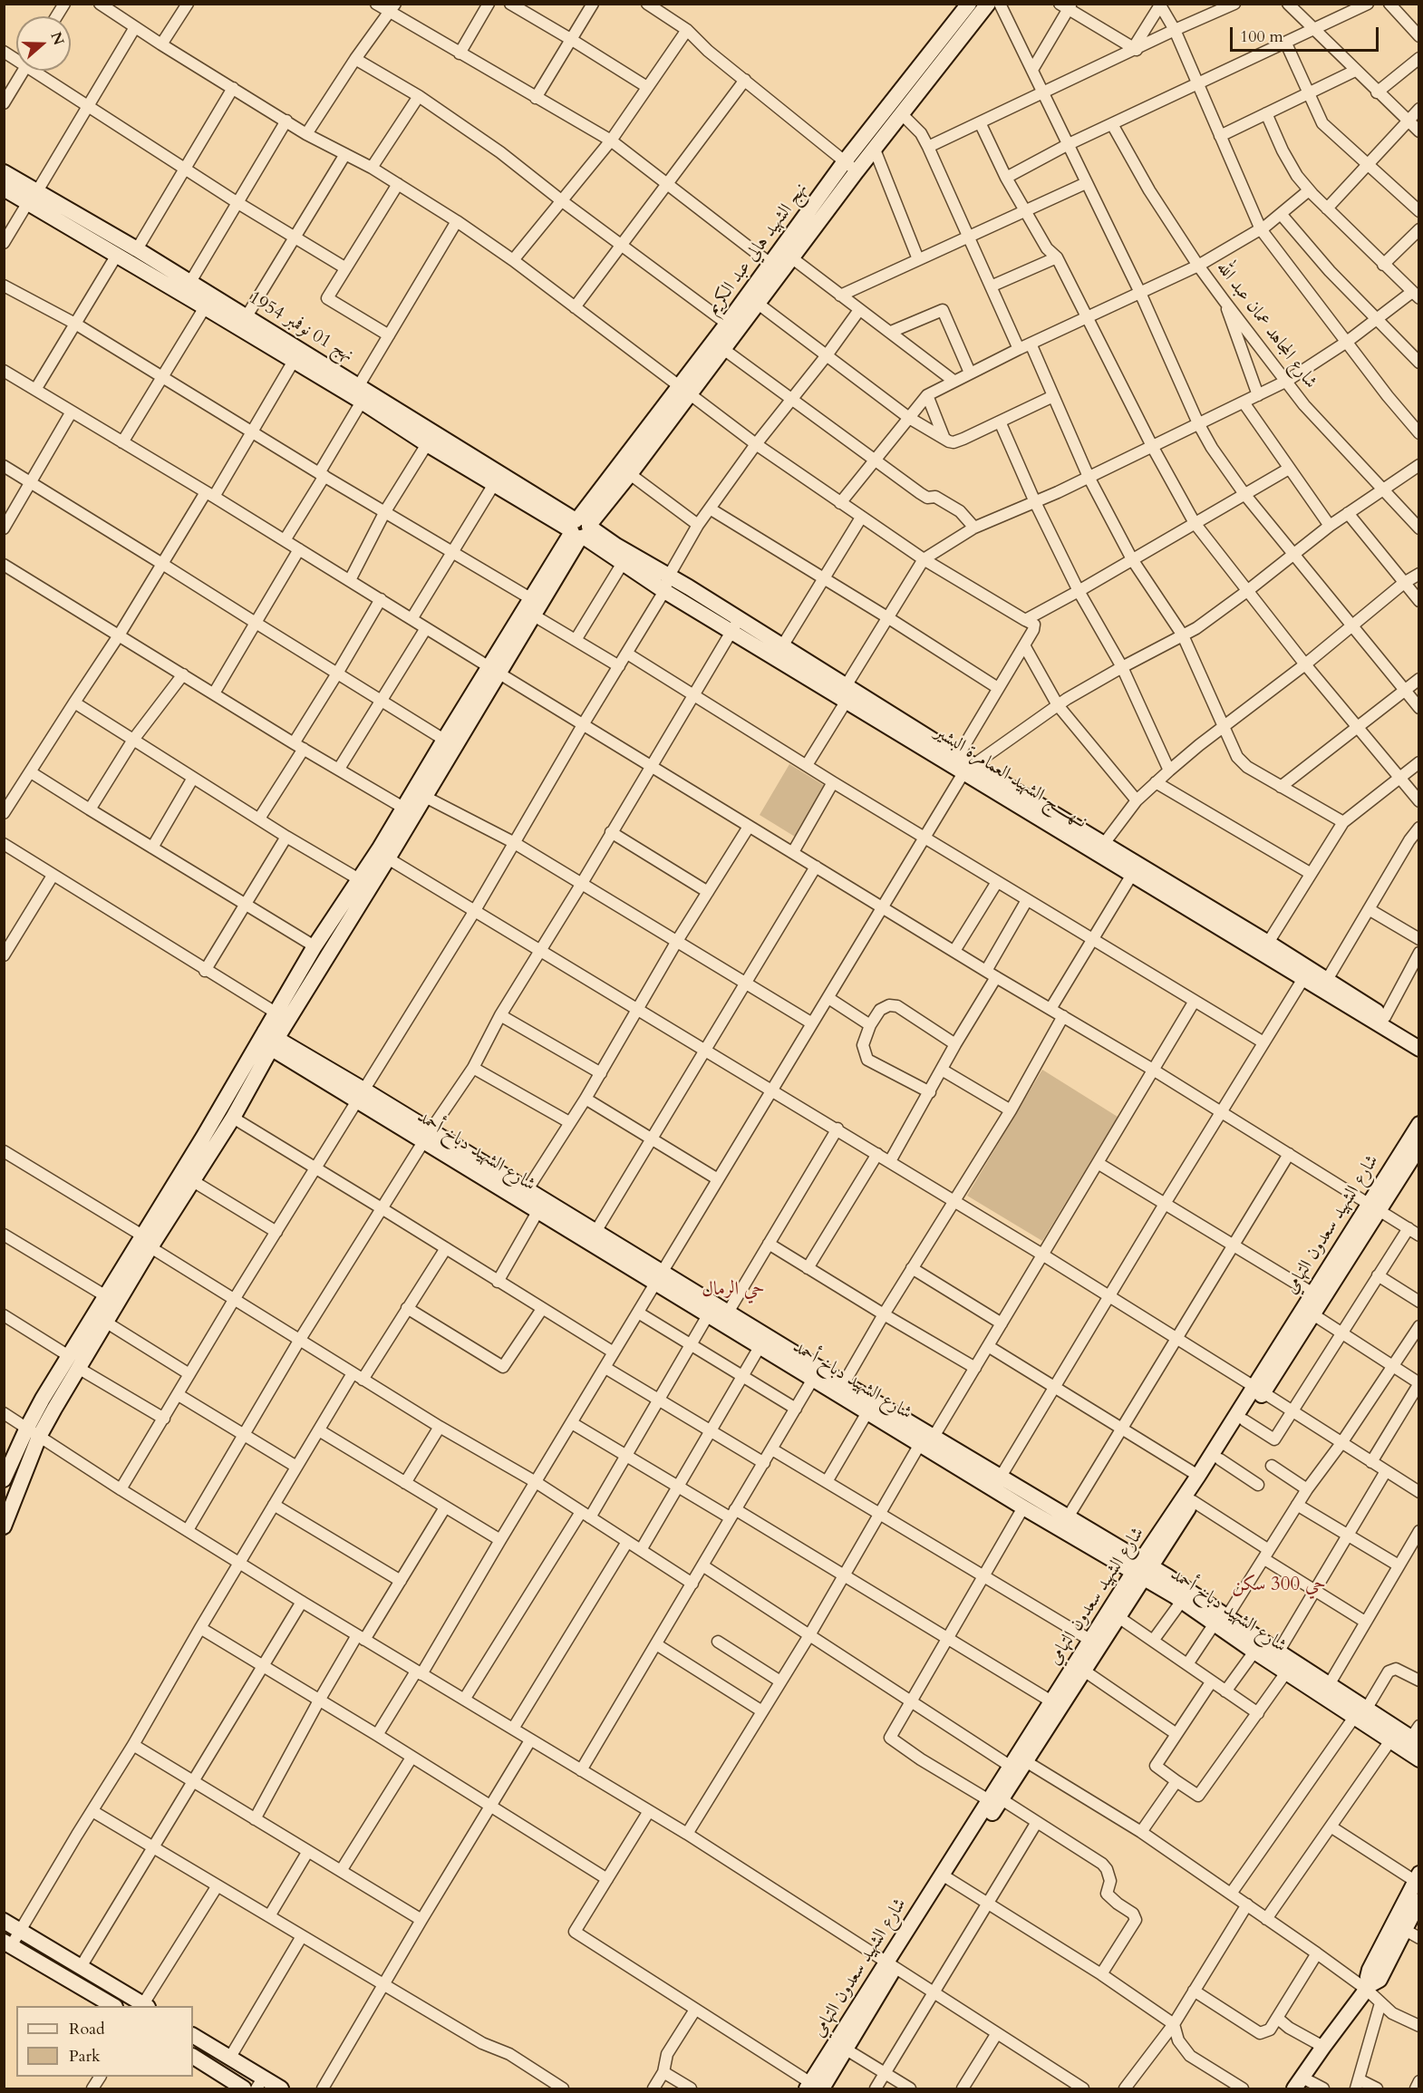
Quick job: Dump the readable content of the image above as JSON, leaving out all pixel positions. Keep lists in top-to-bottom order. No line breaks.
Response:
{"streets":{"main road":["نهج الشهيد هالي عبد الكريم","نهج 01 نوفمبر 1954","نــهـــــج الشهيد العمامرة البشير","شارع الشهيد دباخ أحمد","شارع الشهيد سعدون التهامي"],"street":["شارع المجاهد عمان عبد الله"]},"crossings":[["نهج الشهيد هالي عبد الكريم","نهج 01 نوفمبر 1954"],["نهج الشهيد هالي عبد الكريم","نــهـــــج الشهيد العمامرة البشير"],["نهج 01 نوفمبر 1954","نــهـــــج الشهيد العمامرة البشير"],["شارع الشهيد دباخ أحمد","شارع الشهيد سعدون التهامي"]],"districts":["حي الرمال","حي 300 سكن"],"legend":["Road","Park"],"scale_bar":"100 m","north":"right"}
